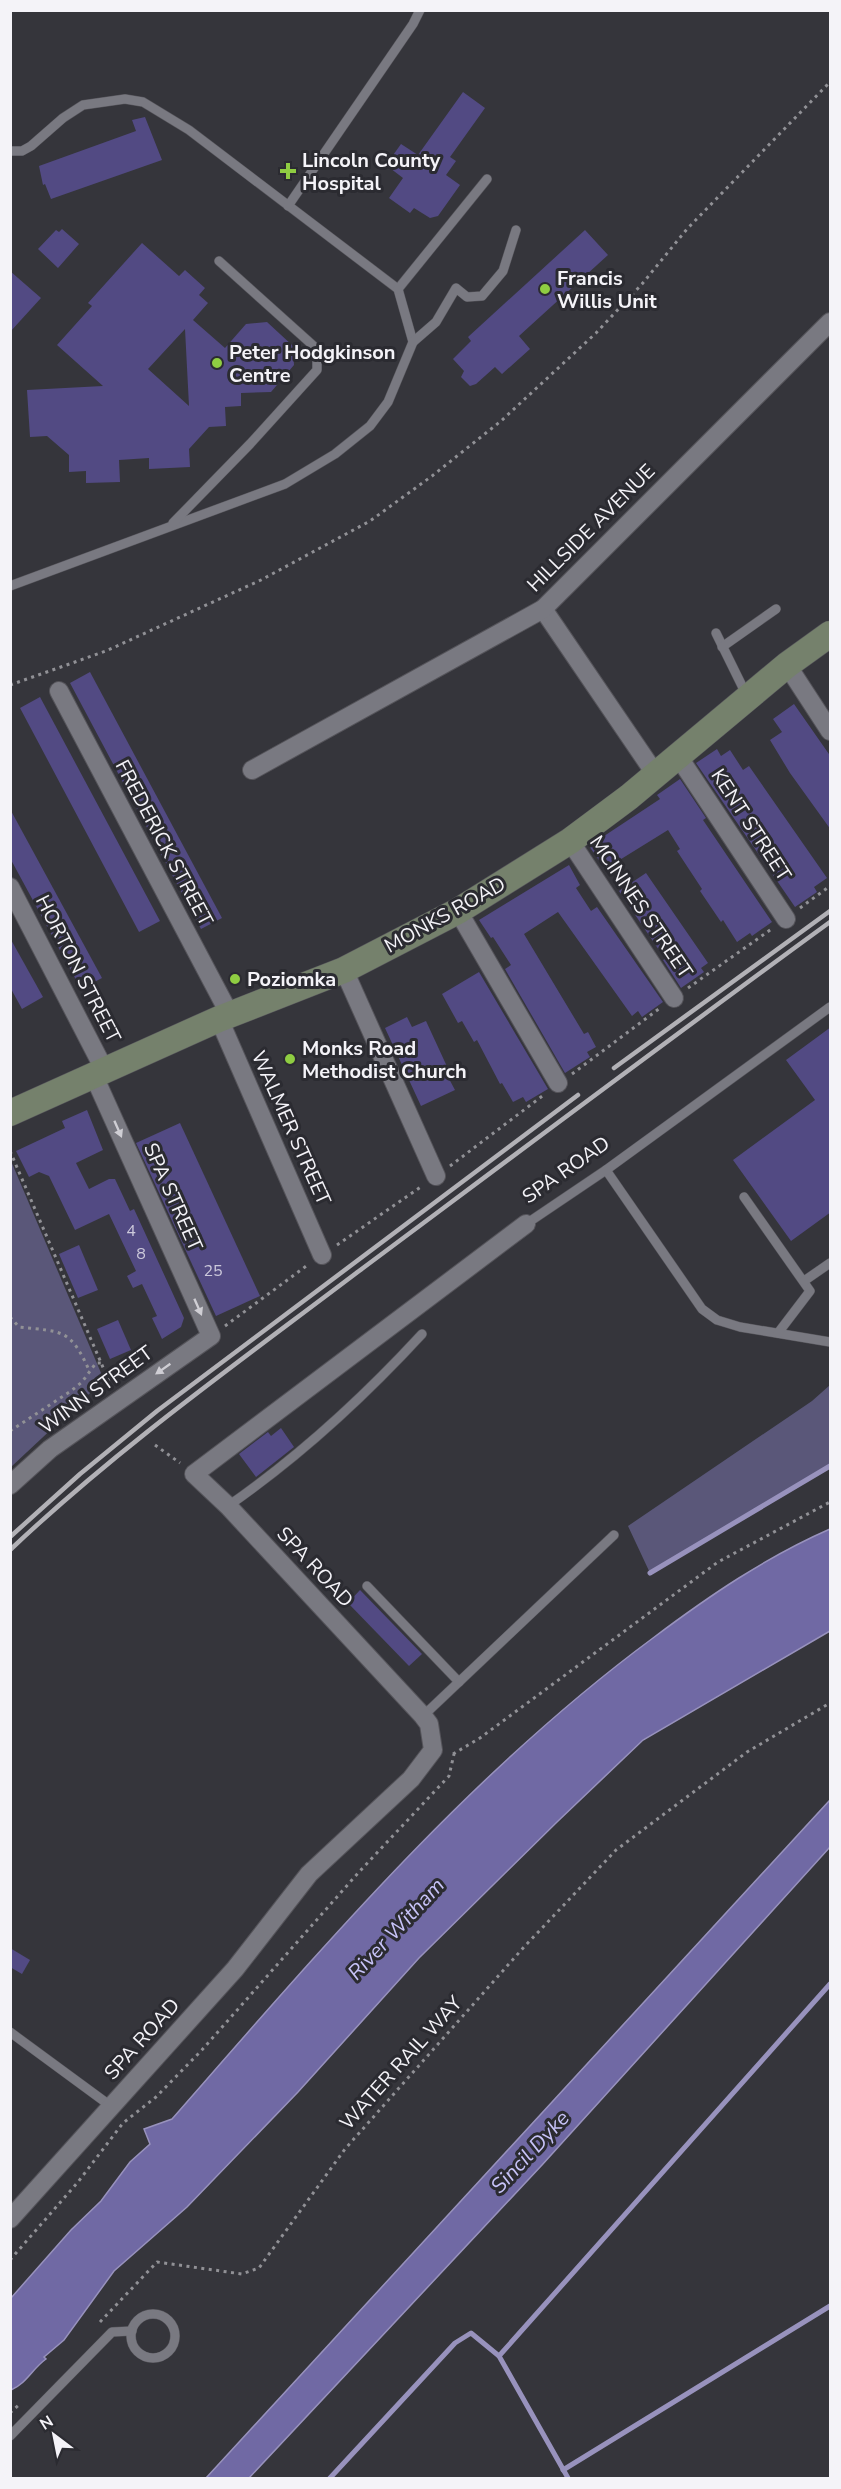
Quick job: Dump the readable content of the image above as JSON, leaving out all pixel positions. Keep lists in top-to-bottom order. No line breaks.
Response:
{"streets":{"main road":["MONKS ROAD"],"street":["HILLSIDE AVENUE","KENT STREET","FREDERICK STREET","MCINNES STREET","HORTON STREET","WALMER STREET","SPA ROAD","SPA STREET","WINN STREET"],"path":["WATER RAIL WAY"]},"crossings":[["KENT STREET","MONKS ROAD"],["FREDERICK STREET","MONKS ROAD"],["FREDERICK STREET","WALMER STREET"],["MCINNES STREET","MONKS ROAD"],["MONKS ROAD","HORTON STREET"],["MONKS ROAD","WALMER STREET"],["MONKS ROAD","SPA STREET"],["HORTON STREET","SPA STREET"],["SPA STREET","WINN STREET"]],"one_way":["SPA STREET","WINN STREET"],"water":["River Witham","Sincil Dyke"],"places":{"health":["Lincoln County Hospital"],"other":["Francis Willis Unit","Peter Hodgkinson Centre","Poziomka","Monks Road Methodist Church"]},"house_numbers":["4","8","25"],"north":"top left"}
